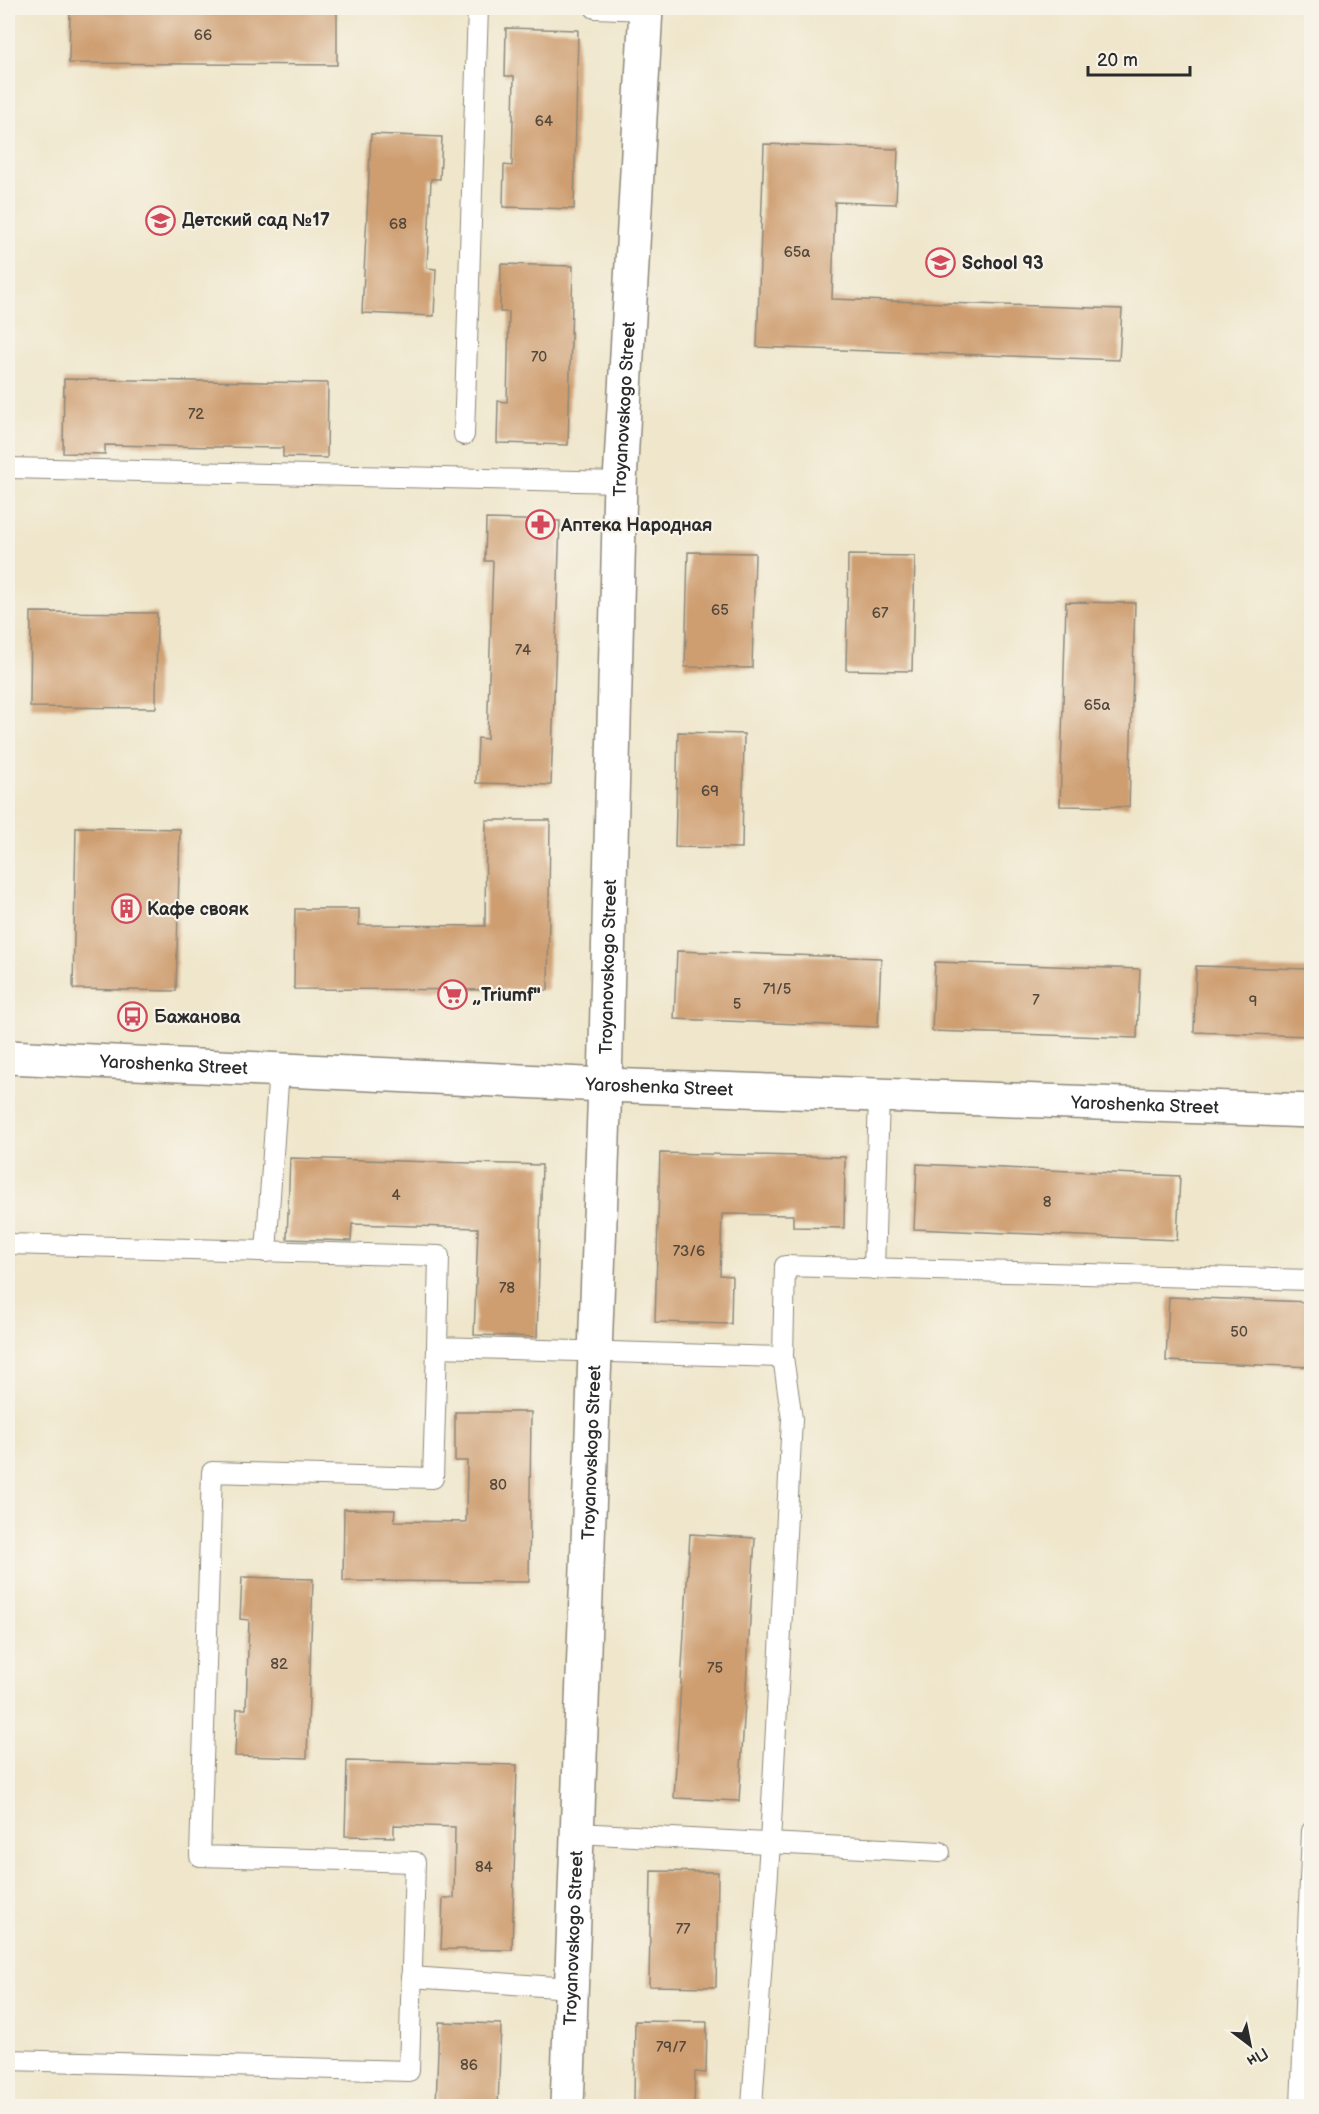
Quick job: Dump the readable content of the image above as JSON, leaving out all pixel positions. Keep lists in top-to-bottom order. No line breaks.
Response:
{"streets":{"street":["Troyanovskogo Street","Yaroshenka Street"]},"crossings":[["Troyanovskogo Street","Yaroshenka Street"]],"places":{"school or university":["Детский сад №17","School 93"],"pharmacy":["Аптека Народная"],"building":["Кафе свояк"],"supermarket":[",,Triumf\""],"bus stop":["Бажанова"]},"house_numbers":["66","64","68","65а","70","72","65","67","74","65а","69","71/5","7","9","5","4","8","73/6","78","50","80","82","75","84","77","79/7","86"],"scale_bar":"20 m","north":"bottom right"}
